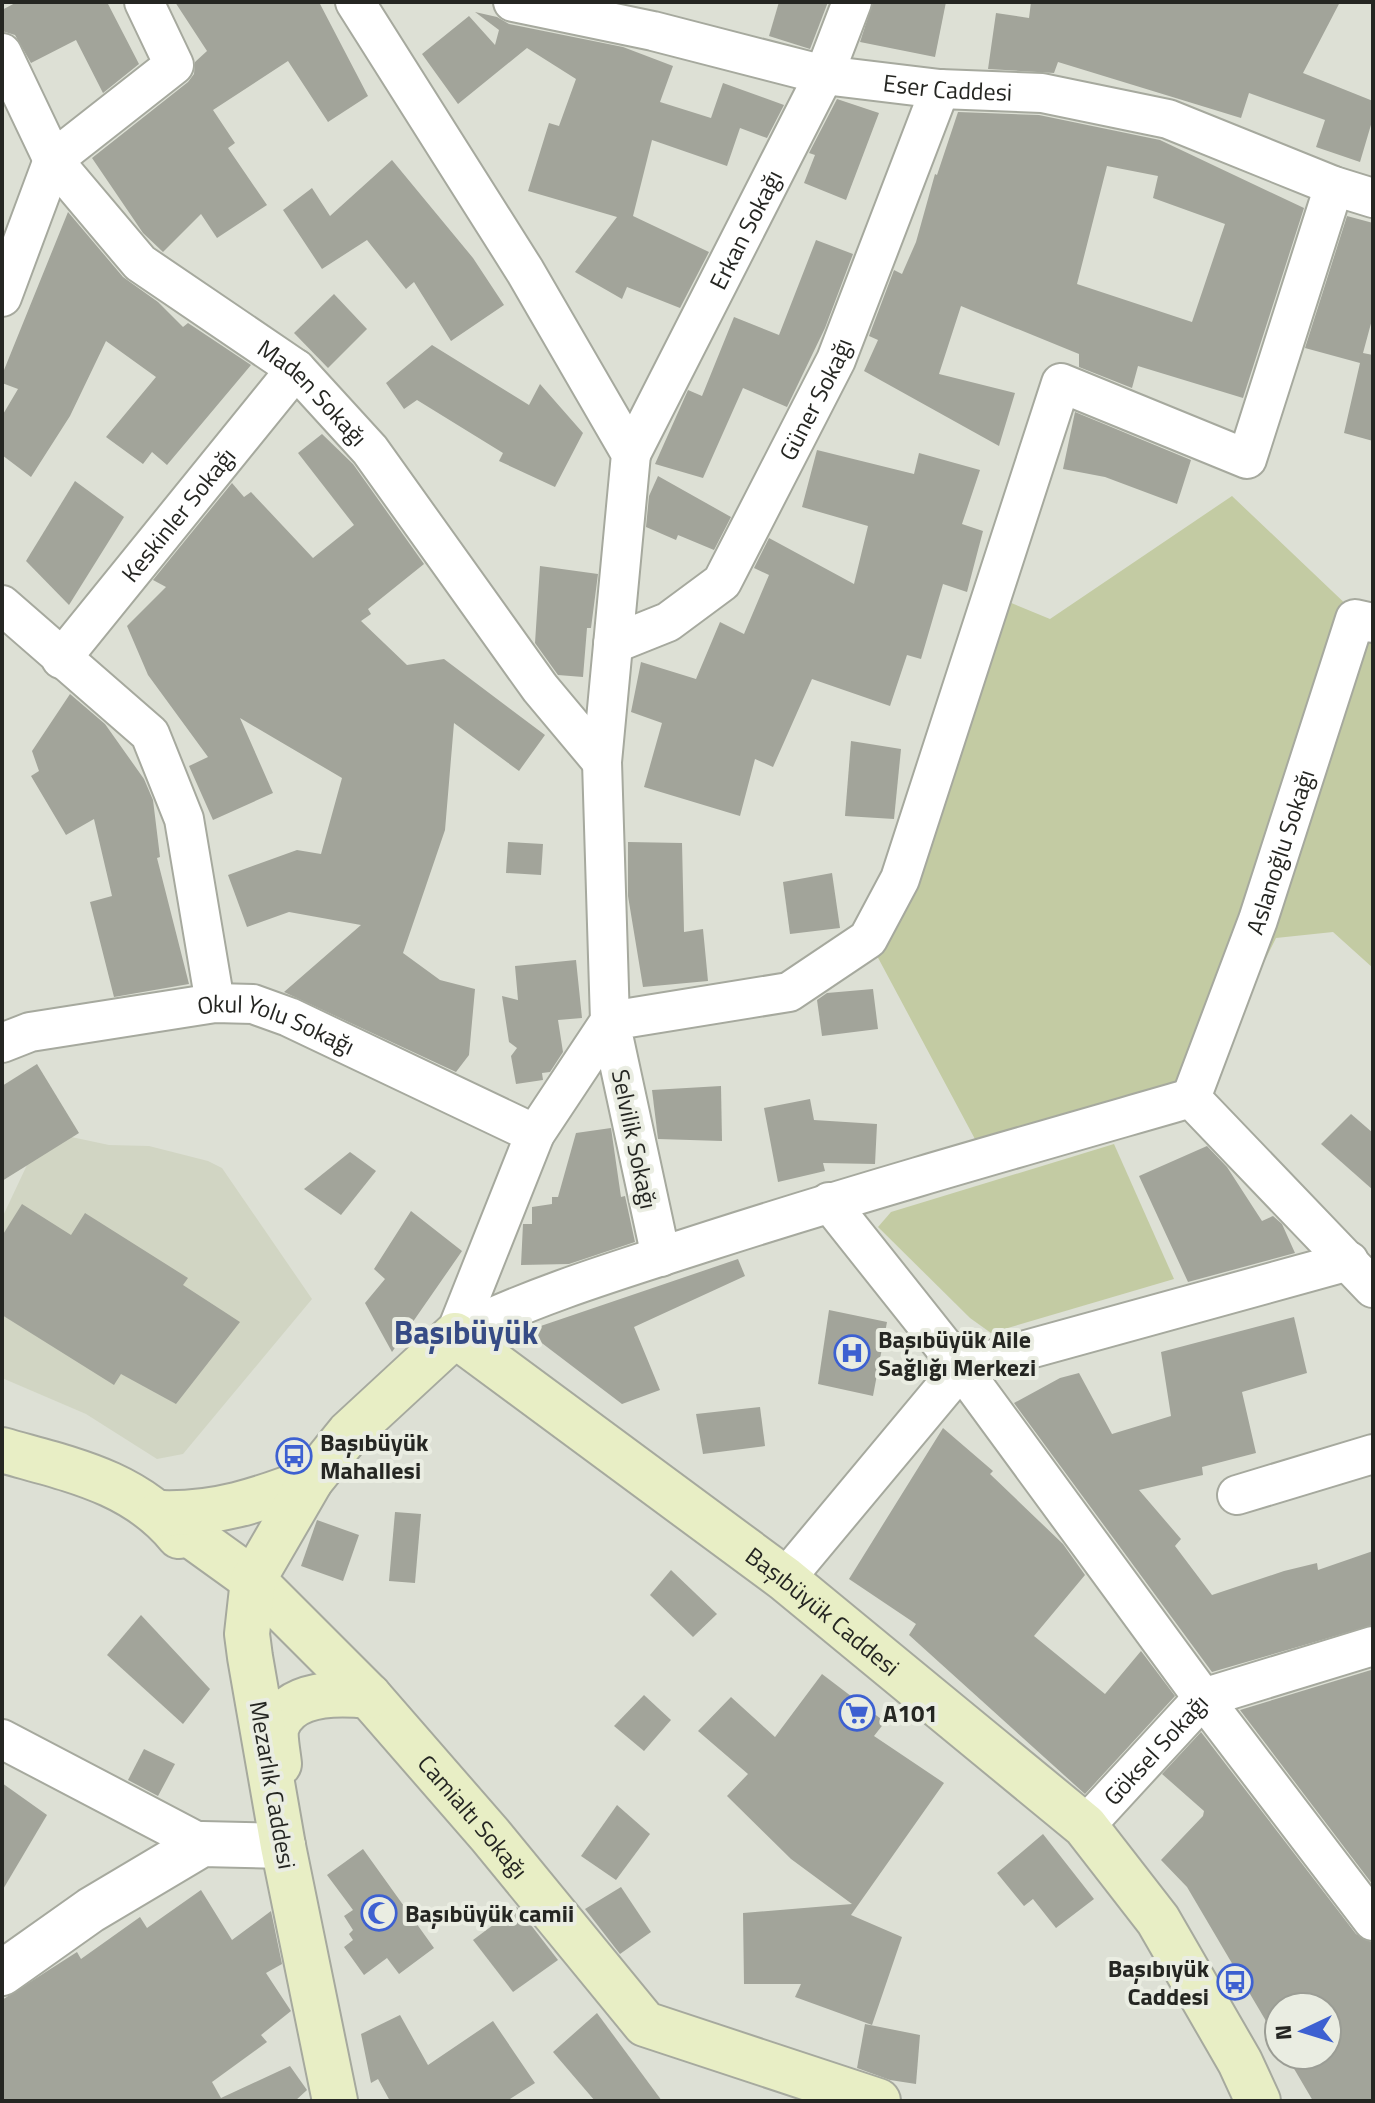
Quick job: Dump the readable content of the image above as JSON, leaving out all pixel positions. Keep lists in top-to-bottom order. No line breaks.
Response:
{"streets":{"main road":["Başıbüyük Caddesi","Mezarlık Caddesi","Camialtı Sokağı"],"street":["Eser Caddesi","Erkan Sokağı","Maden Sokağı","Güner Sokağı","Keskinler Sokağı","Aslanoğlu Sokağı","Okul Yolu Sokağı","Selvilik Sokağı","Göksel Sokağı"]},"crossings":[["Eser Caddesi","Erkan Sokağı"],["Eser Caddesi","Güner Sokağı"],["Erkan Sokağı","Selvilik Sokağı"],["Maden Sokağı","Keskinler Sokağı"],["Maden Sokağı","Selvilik Sokağı"],["Güner Sokağı","Selvilik Sokağı"],["Başıbüyük Caddesi","Göksel Sokağı"],["Mezarlık Caddesi","Camialtı Sokağı"]],"districts":["Başıbüyük"],"places":{"hospital":["Başıbüyük Aile Sağlığı Merkezi"],"bus stop":["Başıbüyük Mahallesi","Başıbıyük Caddesi"],"supermarket":["A101"],"mosque":["Başıbüyük camii"]},"north":"left"}
